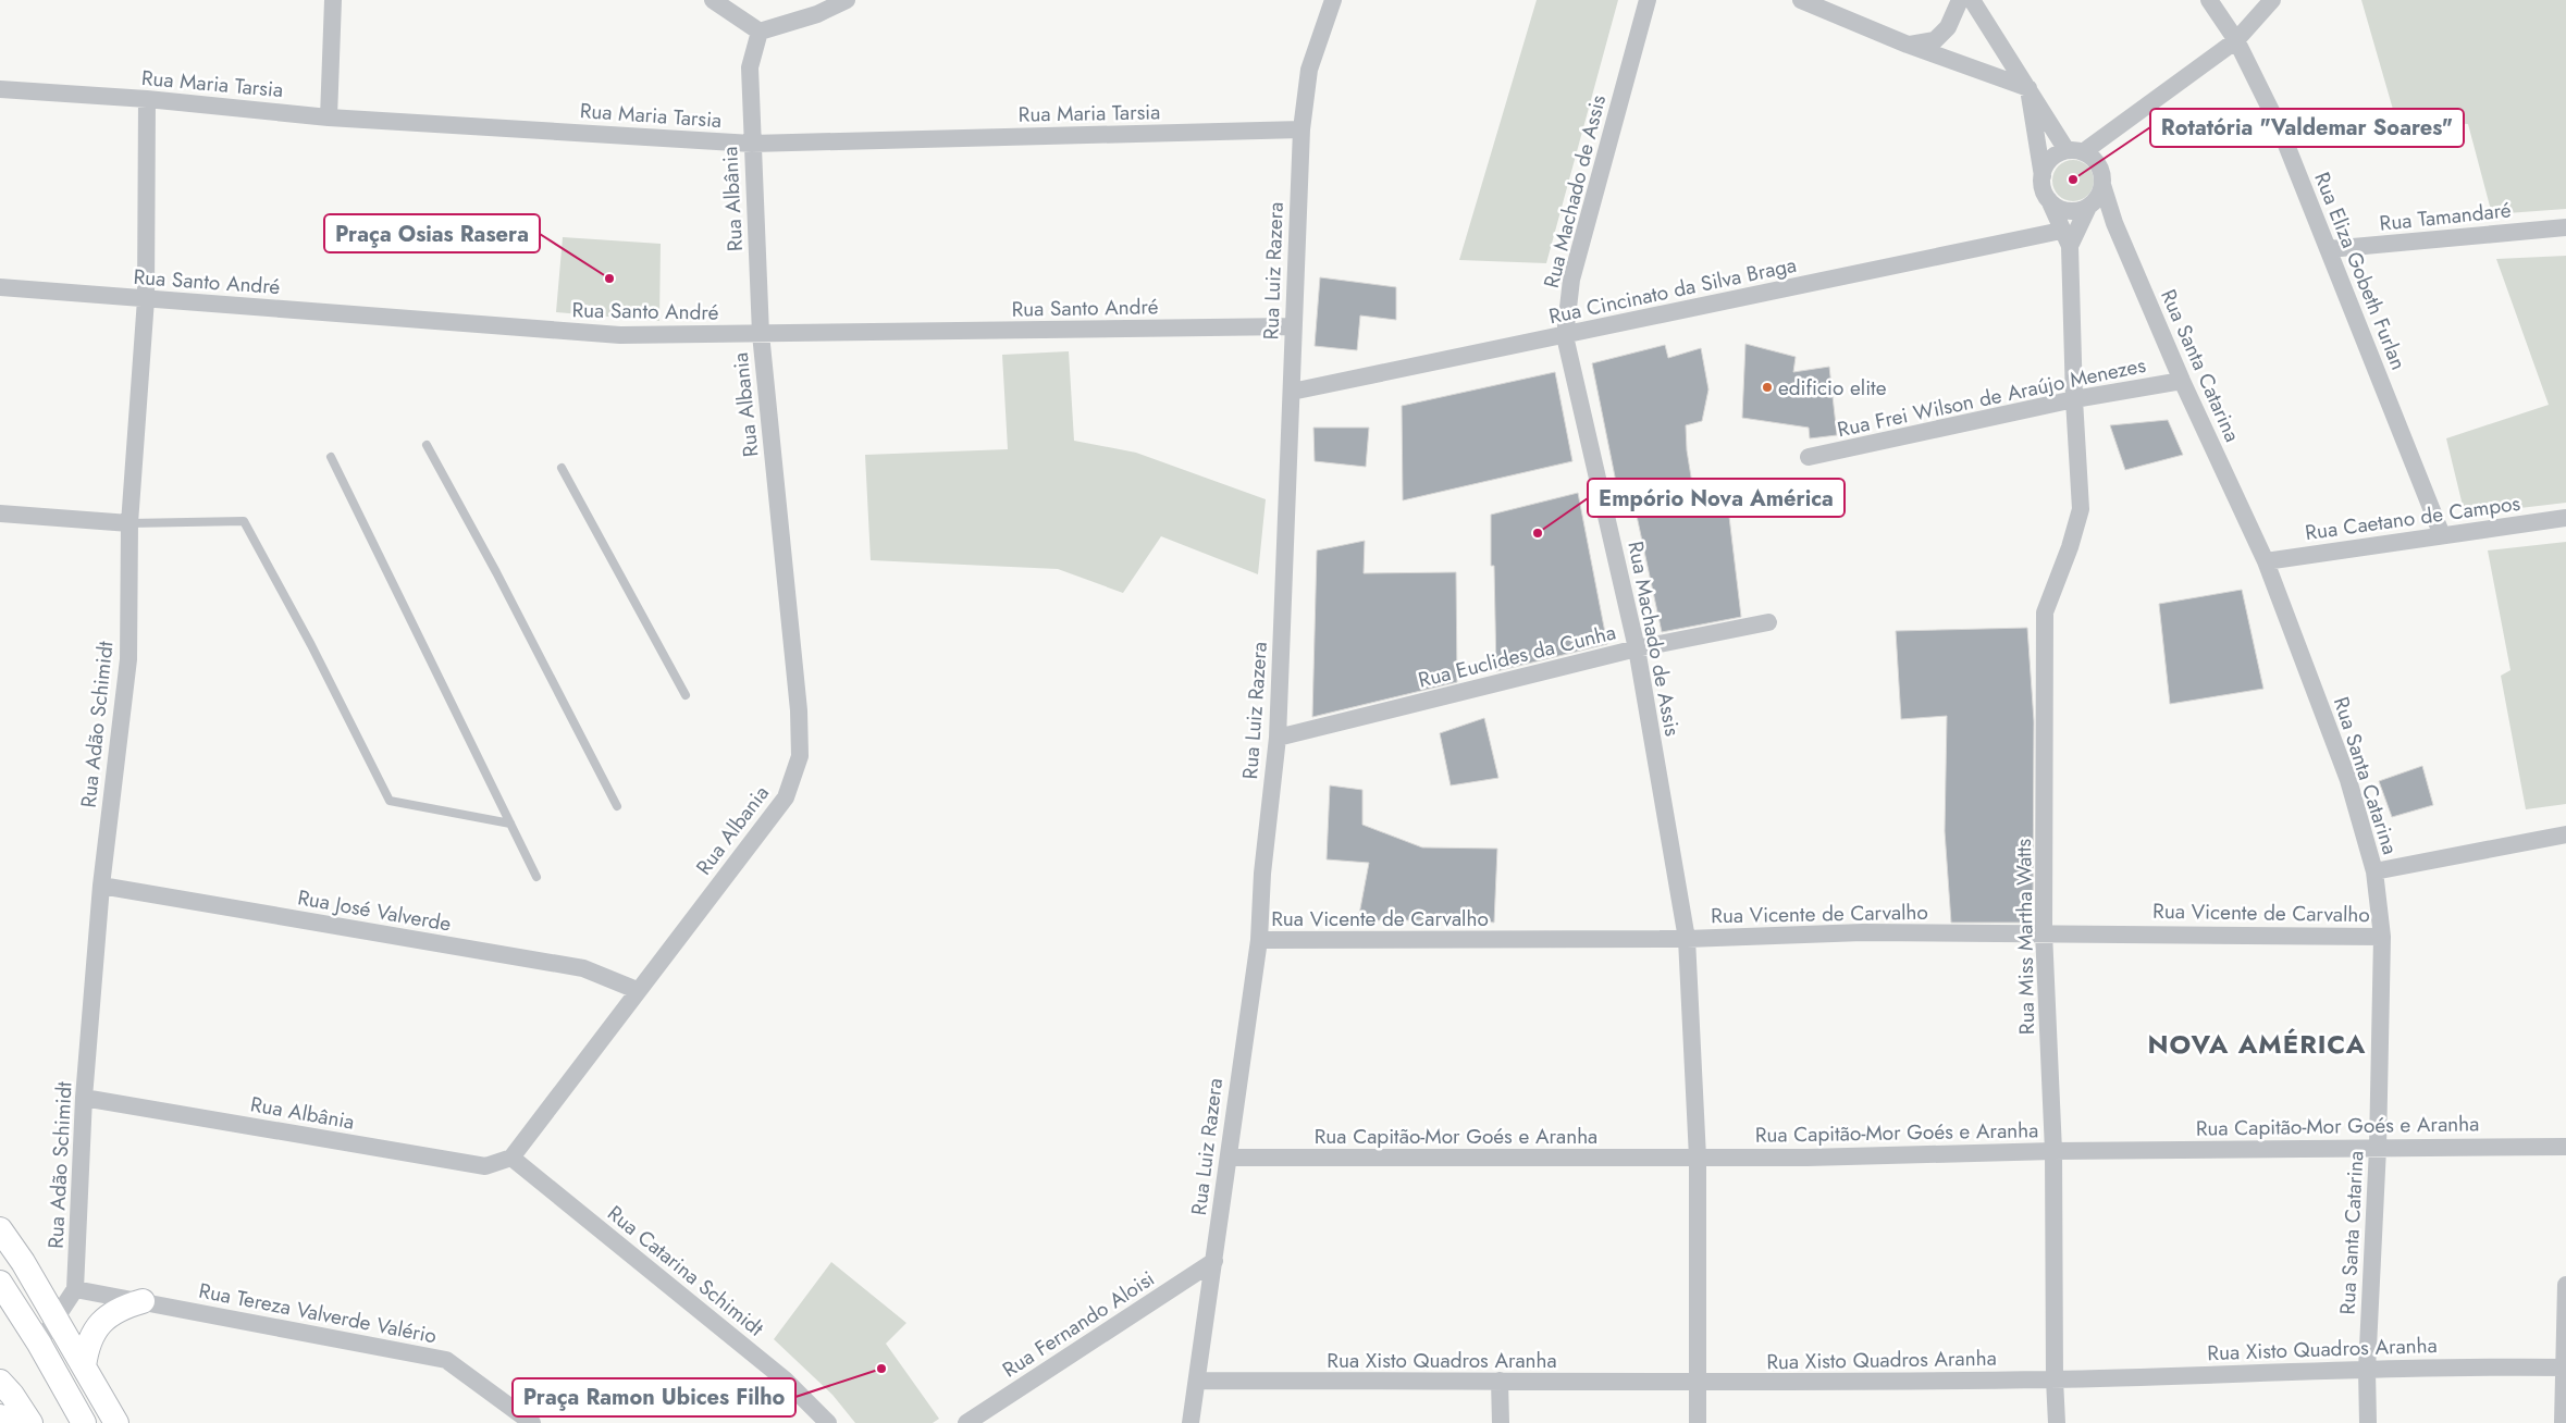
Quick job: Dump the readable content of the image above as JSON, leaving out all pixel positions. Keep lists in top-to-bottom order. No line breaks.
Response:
{"streets":{"street":["Rua Maria Tarsia","Rua Machado de Assis","Rua Albânia","Rua Tamandaré","Rua Luiz Razera","Rua Eliza Gobeth Furlan","Rua Santo André","Rua Cincinato da Silva Braga","Rua Santa Catarina","Rua Frei Wilson de Araújo Menezes","Rua Albania","Rua Caetano de Campos","Rua Euclides da Cunha","Rua Adão Schimidt","Rua José Valverde","Rua Vicente de Carvalho","Rua Miss Martha Watts","Rua Capitão-Mor Goés e Aranha","Rua Catarina Schimidt","Rua Tereza Valverde Valério","Rua Fernando Aloisi","Rua Xisto Quadros Aranha"]},"crossings":[["Rua Maria Tarsia","Rua Albânia"],["Rua Maria Tarsia","Rua Luiz Razera"],["Rua Maria Tarsia","Rua Adão Schimidt"],["Rua Machado de Assis","Rua Cincinato da Silva Braga"],["Rua Machado de Assis","Rua Euclides da Cunha"],["Rua Machado de Assis","Rua Vicente de Carvalho"],["Rua Machado de Assis","Rua Capitão-Mor Goés e Aranha"],["Rua Machado de Assis","Rua Xisto Quadros Aranha"],["Rua Albânia","Rua Santo André"],["Rua Albânia","Rua Albania"],["Rua Albânia","Rua Adão Schimidt"],["Rua Albânia","Rua Catarina Schimidt"],["Rua Tamandaré","Rua Eliza Gobeth Furlan"],["Rua Luiz Razera","Rua Santo André"],["Rua Luiz Razera","Rua Cincinato da Silva Braga"],["Rua Luiz Razera","Rua Euclides da Cunha"],["Rua Luiz Razera","Rua Vicente de Carvalho"],["Rua Luiz Razera","Rua Capitão-Mor Goés e Aranha"],["Rua Luiz Razera","Rua Fernando Aloisi"],["Rua Luiz Razera","Rua Xisto Quadros Aranha"],["Rua Eliza Gobeth Furlan","Rua Caetano de Campos"],["Rua Santo André","Rua Albania"],["Rua Santo André","Rua Adão Schimidt"],["Rua Cincinato da Silva Braga","Rua Miss Martha Watts"],["Rua Santa Catarina","Rua Frei Wilson de Araújo Menezes"],["Rua Santa Catarina","Rua Caetano de Campos"],["Rua Santa Catarina","Rua Vicente de Carvalho"],["Rua Santa Catarina","Rua Capitão-Mor Goés e Aranha"],["Rua Santa Catarina","Rua Xisto Quadros Aranha"],["Rua Frei Wilson de Araújo Menezes","Rua Miss Martha Watts"],["Rua Albania","Rua José Valverde"],["Rua Albania","Rua Catarina Schimidt"],["Rua Adão Schimidt","Rua José Valverde"],["Rua Adão Schimidt","Rua Tereza Valverde Valério"],["Rua Vicente de Carvalho","Rua Miss Martha Watts"],["Rua Miss Martha Watts","Rua Capitão-Mor Goés e Aranha"],["Rua Miss Martha Watts","Rua Xisto Quadros Aranha"]],"districts":["NOVA AMÉRICA"],"places":["Rotatória \"Valdemar Soares\"","Praça Osias Rasera","edificio elite","Empório Nova América","Praça Ramon Ubices Filho"]}
